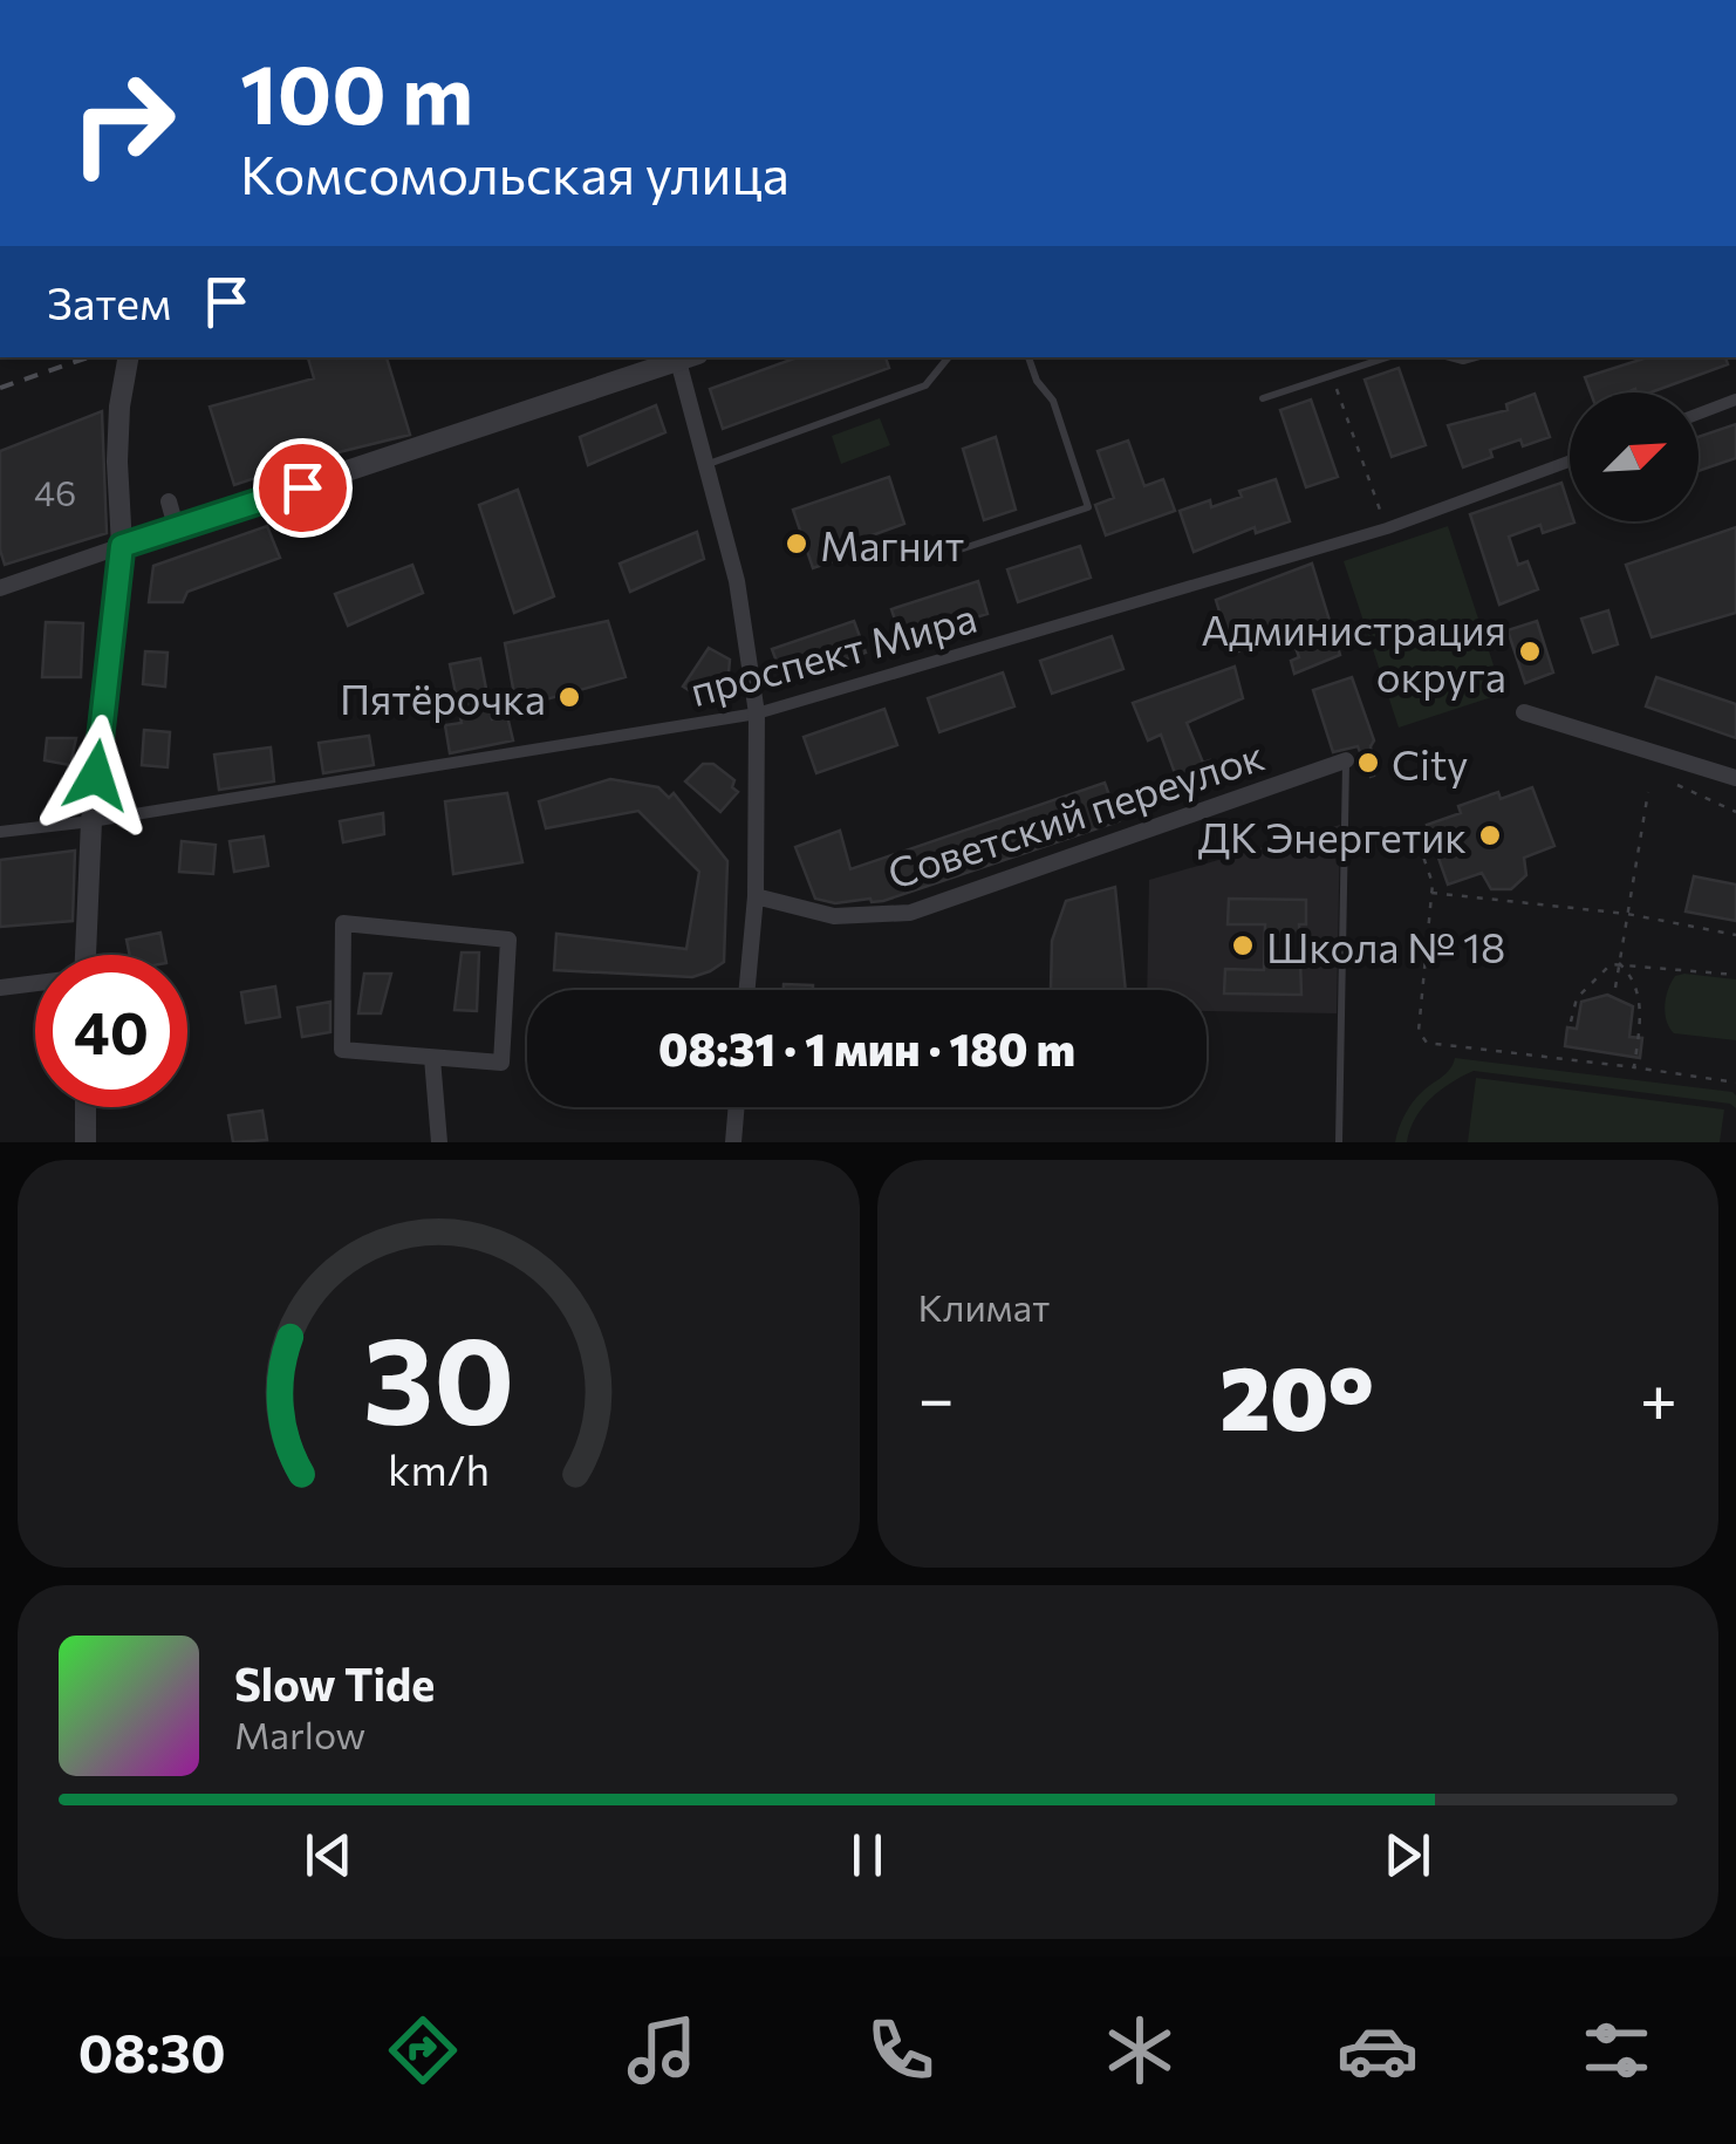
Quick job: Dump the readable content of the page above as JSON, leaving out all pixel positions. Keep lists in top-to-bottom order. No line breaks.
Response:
{"streets":{"street":["проспект Мира","Советский переулок"]},"places":["Магнит","Администрация округа","Пятёрочка","City","ДК Энергетик","Школа № 18"],"house_numbers":["46"],"north":"top right","page":{"turn":["100 m","Комсомольская улица"],"then":"Затем","limit":"40","trip":"08:31 · 1 мин · 180 m","tile":"Климат","heat":["−","20°","+"],"song":["Slow Tide","Marlow"],"tabs":"08:30","gauge":["30","km/h"]}}
